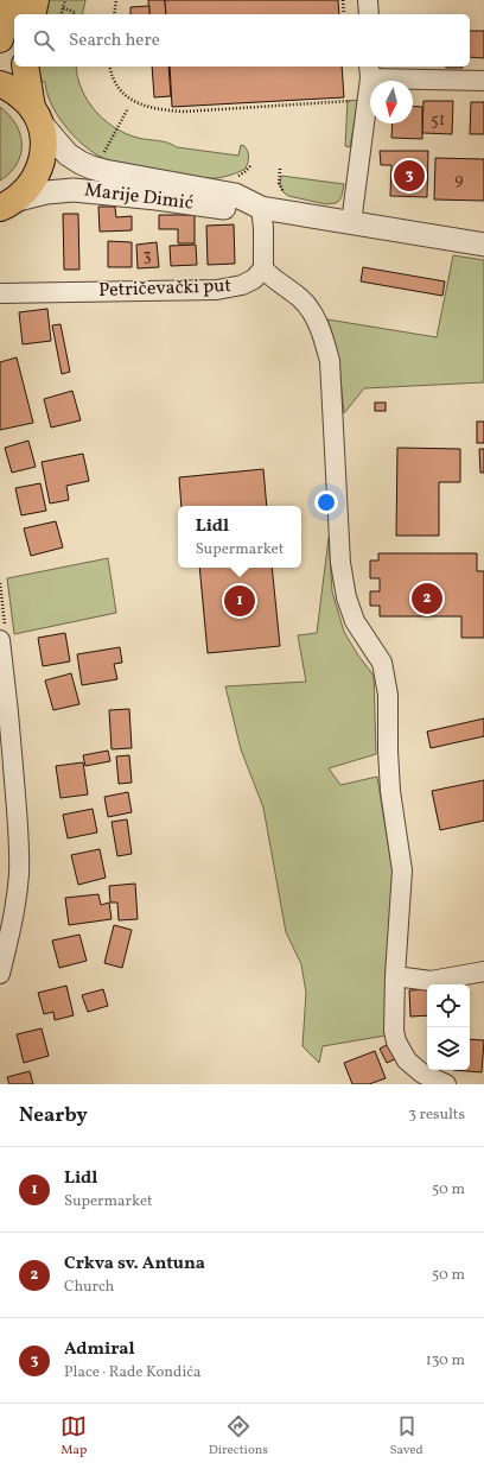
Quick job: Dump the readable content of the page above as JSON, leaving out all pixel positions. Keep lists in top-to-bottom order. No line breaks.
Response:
{"streets":{"street":["Marije Dimić","Petričevački put"]},"house_numbers":["51","9","3"],"north":"bottom","page":{"search":"Search here","pins":["3","2","1"],"popup":["Lidl","Supermarket"],"heading":["Nearby","3 results"],"list":[{"mark":"1","name":"Lidl","note":"Supermarket","value":"50 m"},{"mark":"2","name":"Crkva sv. Antuna","note":"Church","value":"50 m"},{"mark":"3","name":"Admiral","note":"Place · Rade Kondića","value":"130 m"}],"nav":["Map","Directions","Saved"]}}
